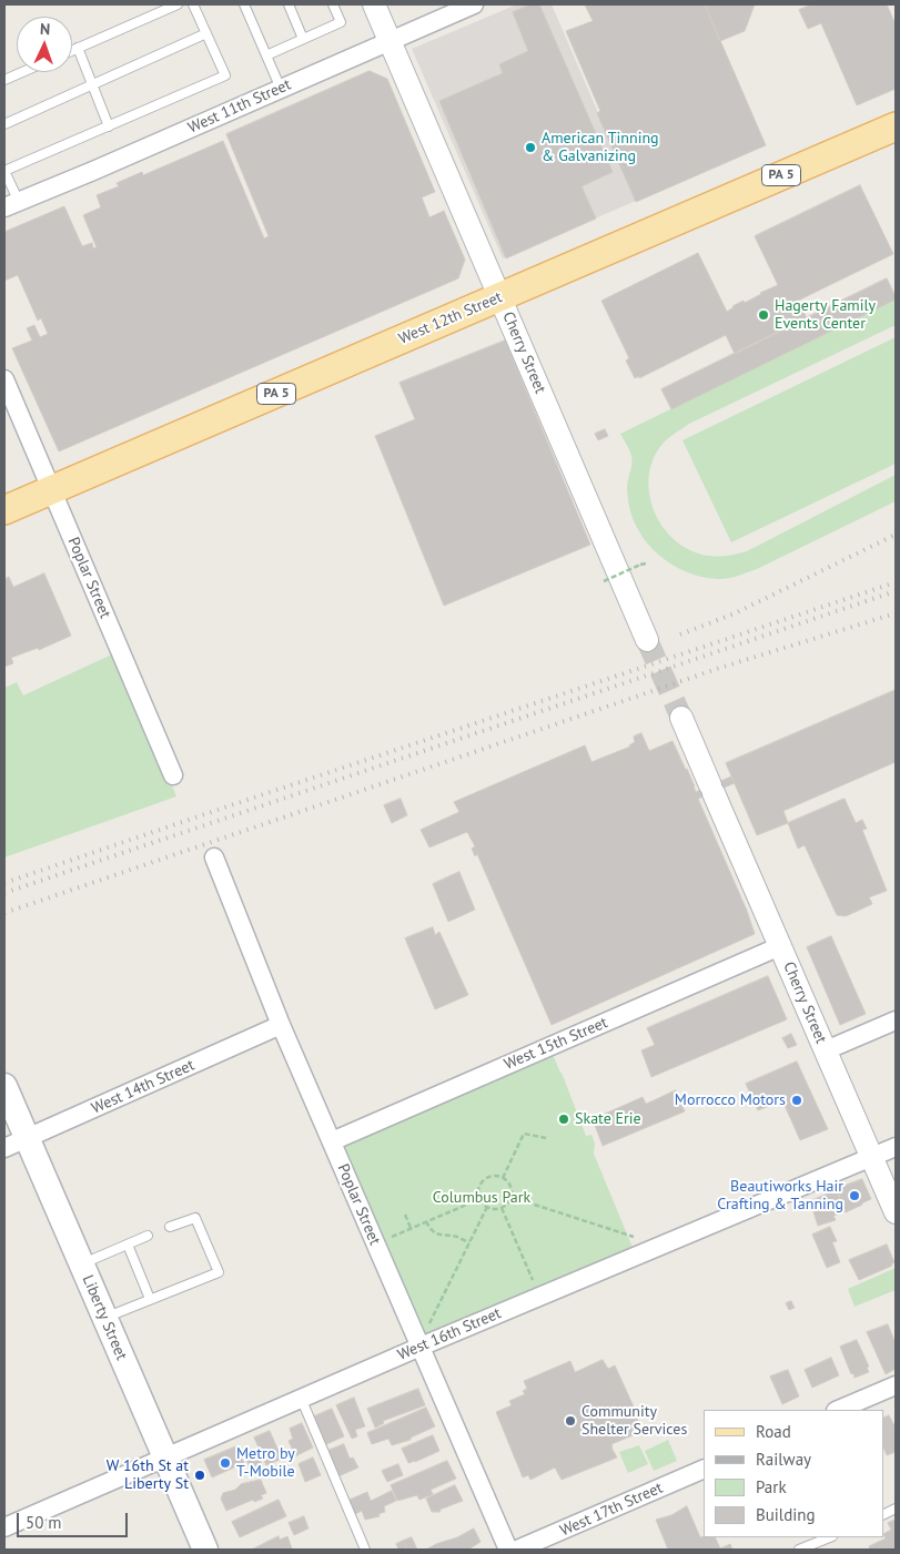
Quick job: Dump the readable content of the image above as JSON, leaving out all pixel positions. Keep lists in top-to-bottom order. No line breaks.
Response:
{"streets":{"main road":["PA 5","West 12th Street","Liberty Street"],"street":["West 11th Street","Cherry Street","Poplar Street","West 15th Street","West 14th Street","West 16th Street","West 17th Street"]},"crossings":[["West 11th Street","Cherry Street"],["West 12th Street","Cherry Street"],["West 12th Street","Poplar Street"],["Cherry Street","West 15th Street"],["Cherry Street","West 16th Street"],["Poplar Street","West 15th Street"],["Poplar Street","West 14th Street"],["Poplar Street","West 16th Street"],["West 14th Street","Liberty Street"],["Liberty Street","West 16th Street"]],"parks":["Columbus Park"],"places":["American Tinning & Galvanizing","Hagerty Family Events Center","Morrocco Motors","Skate Erie","Beautiworks Hair Crafting & Tanning","Community Shelter Services","Metro by T-Mobile","W 16th St at Liberty St"],"legend":["Road","Railway","Park","Building"],"scale_bar":"50 m","north":"top"}
